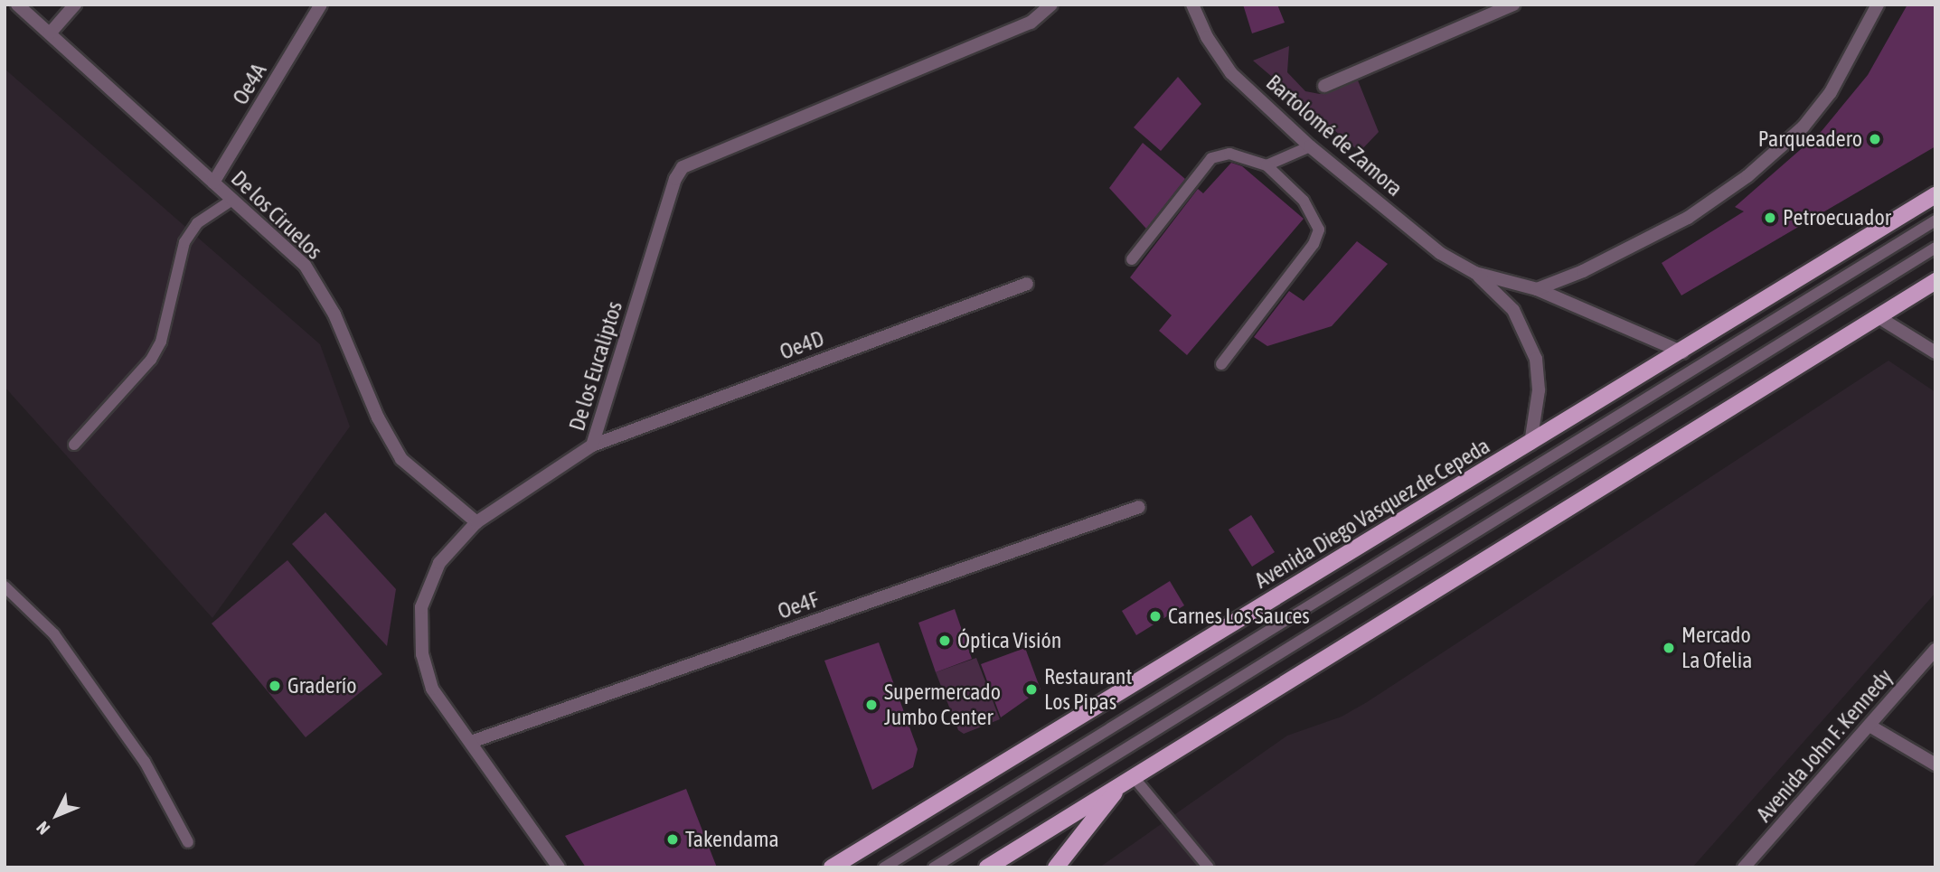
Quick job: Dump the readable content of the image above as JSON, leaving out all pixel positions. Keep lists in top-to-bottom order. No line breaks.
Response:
{"streets":{"main road":["Avenida Diego Vasquez de Cepeda"],"street":["Oe4A","Bartolomé de Zamora","De los Ciruelos","Oe4D","De los Eucaliptos","Oe4F","Avenida John F. Kennedy"]},"crossings":[["Oe4A","De los Ciruelos"],["Bartolomé de Zamora","Avenida Diego Vasquez de Cepeda"],["De los Ciruelos","De los Eucaliptos"],["Oe4D","De los Eucaliptos"],["De los Eucaliptos","Oe4F"]],"places":["Parqueadero","Petroecuador","Carnes Los Sauces","Óptica Visión","Mercado La Ofelia","Graderío","Restaurant Los Pipas","Supermercado Jumbo Center","Takendama"],"north":"bottom left"}
